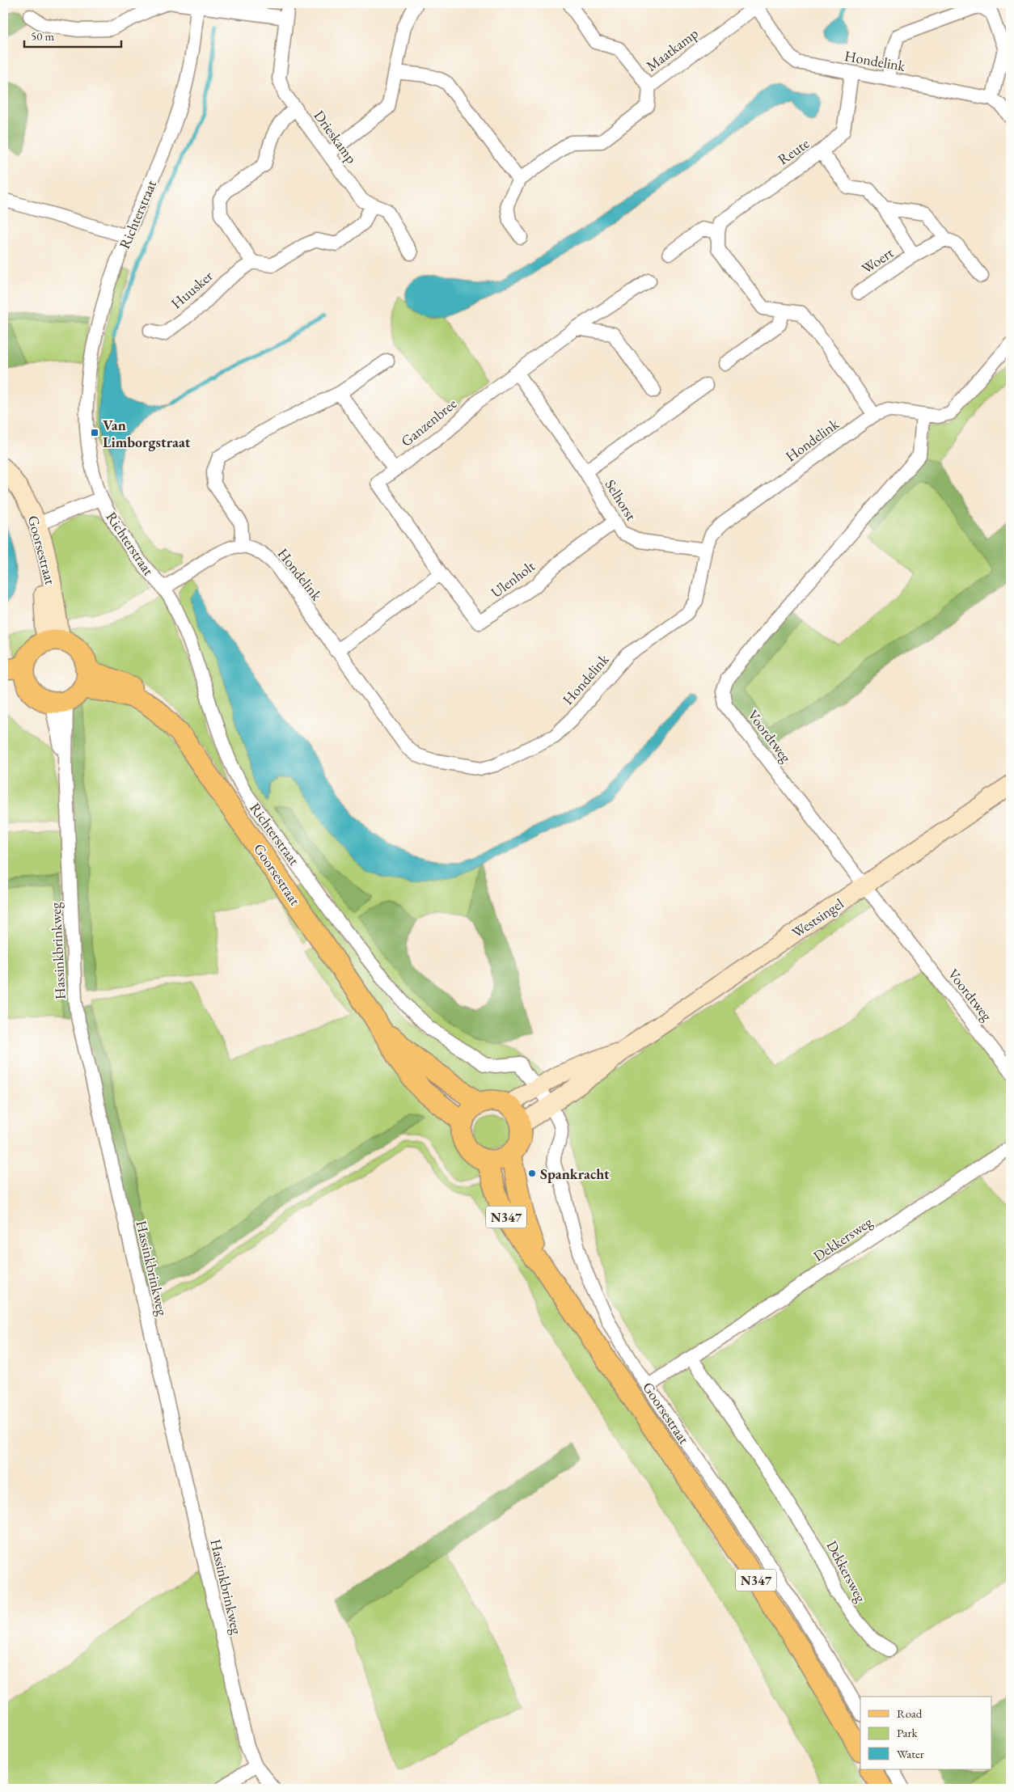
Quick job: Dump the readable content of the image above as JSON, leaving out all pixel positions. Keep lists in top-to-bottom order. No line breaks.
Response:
{"streets":{"main road":["Goorsestraat","Westsingel","N347"],"street":["Maatkamp","Hondelink","Drieskamp","Reute","Richterstraat","Woert","Huusker","Ganzenbree","Selhorst","Ulenholt","Voordtweg","Hassinkbrinkweg","Dekkersweg"]},"crossings":[["Maatkamp","Hondelink"],["Hondelink","Reute"],["Hondelink","Selhorst"],["Hondelink","Voordtweg"],["Reute","Woert"],["Richterstraat","Goorsestraat"],["Richterstraat","Westsingel"],["Ganzenbree","Selhorst"],["Ganzenbree","Ulenholt"],["Selhorst","Ulenholt"],["Goorsestraat","Westsingel"],["Goorsestraat","Hassinkbrinkweg"],["Goorsestraat","Dekkersweg"],["Voordtweg","Westsingel"]],"places":{"transit":["Van Limborgstraat"],"other":["Spankracht"]},"legend":["Road","Park","Water"],"scale_bar":"50 m"}
